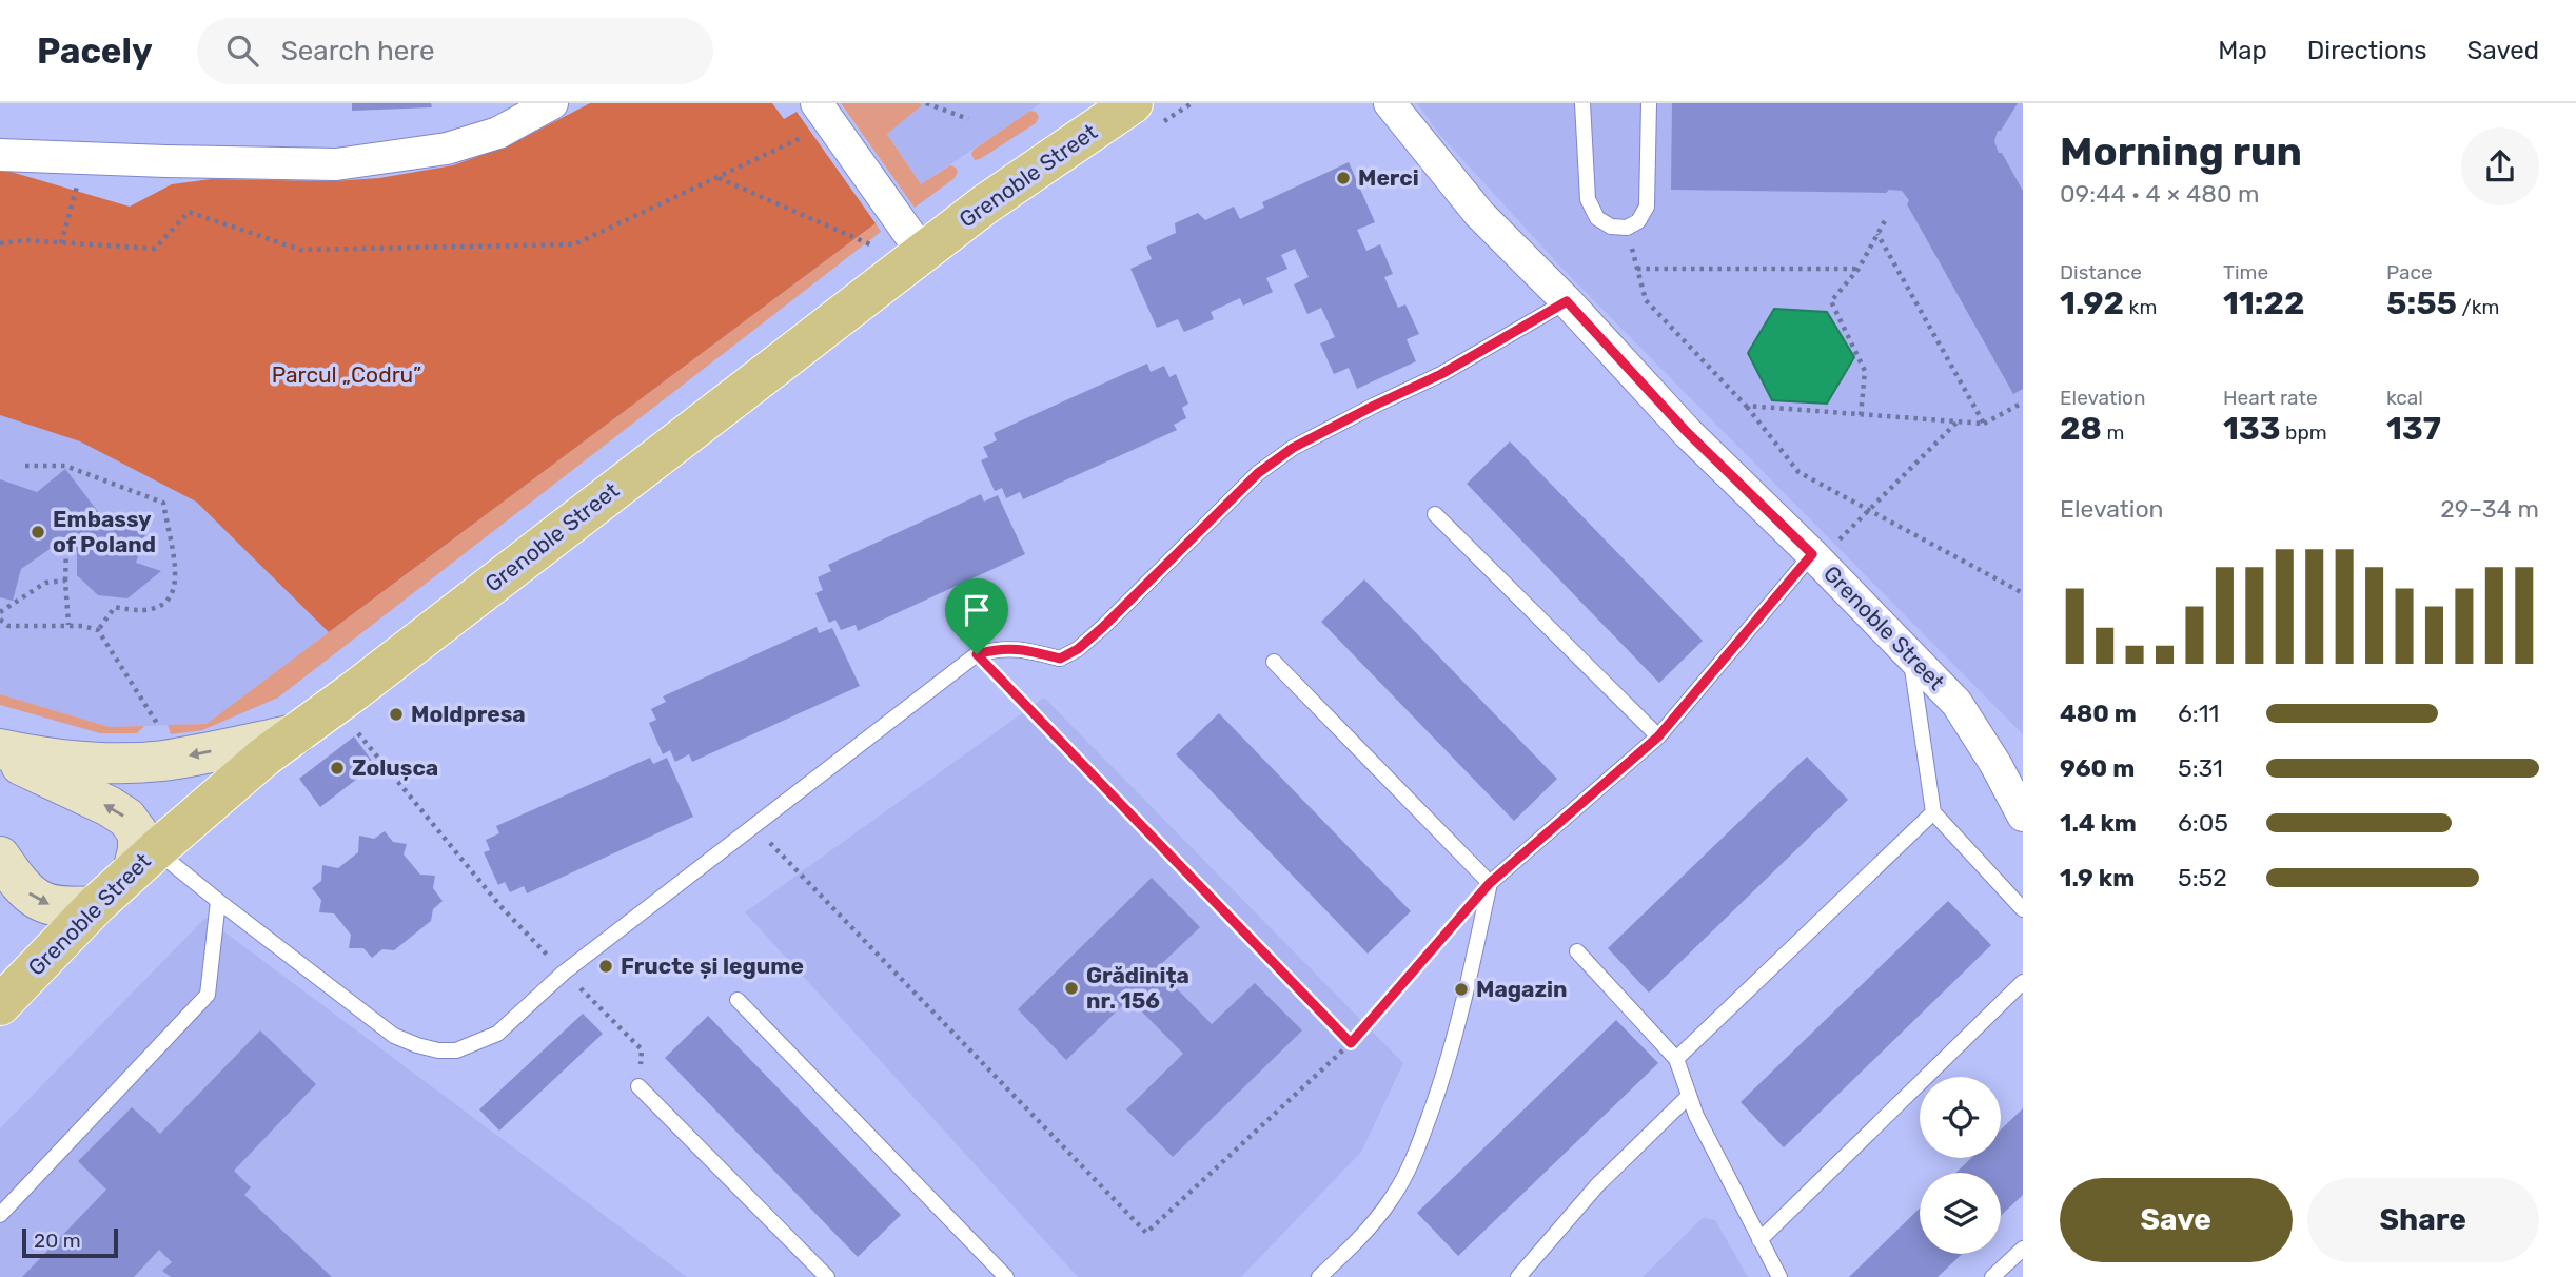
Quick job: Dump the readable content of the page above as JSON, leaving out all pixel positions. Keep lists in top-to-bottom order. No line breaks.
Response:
{"streets":{"main road":["Grenoble Street"]},"parks":["Parcul „Codru”"],"places":["Merci","Embassy of Poland","Moldpresa","Zolușca","Fructe și legume","Grădinița nr. 156","Magazin"],"scale_bar":"20 m","page":{"header":"Pacely","search":"Search here","nav":["Map","Directions","Saved"],"heading":["Morning run","09:44 · 4 × 480 m"],"stats":[["Distance","1.92 km"],["Time","11:22"],["Pace","5:55 /km"],["Elevation","28 m"],["Heart rate","133 bpm"],["kcal","137"]],"chart":["Elevation","29–34 m"],"list":[{"name":"480 m","note":"6:11"},{"name":"960 m","note":"5:31"},{"name":"1.4 km","note":"6:05"},{"name":"1.9 km","note":"5:52"}],"buttons":["Save","Share"],"scale":"20 m"}}
